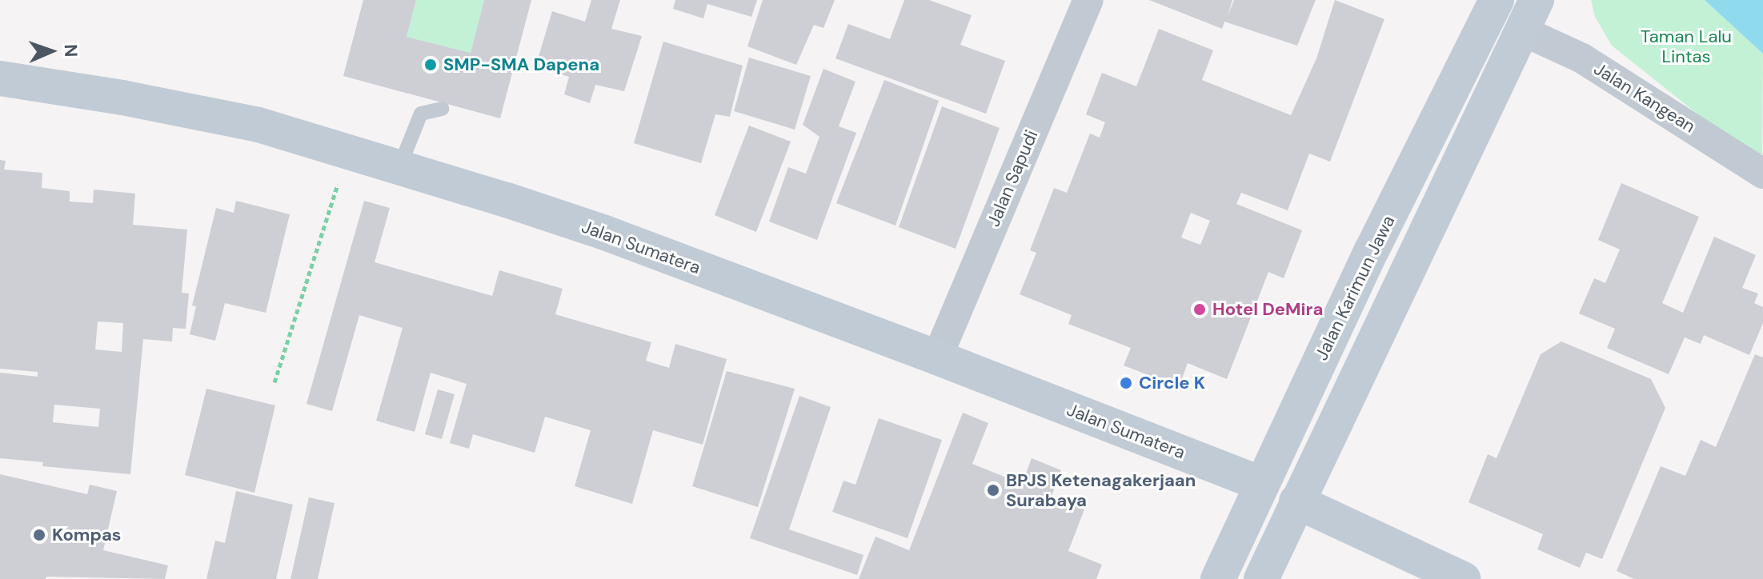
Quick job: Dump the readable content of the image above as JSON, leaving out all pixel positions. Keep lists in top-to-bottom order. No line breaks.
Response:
{"streets":{"street":["Jalan Kangean","Jalan Sapudi","Jalan Sumatera","Jalan Karimun Jawa"]},"crossings":[["Jalan Sapudi","Jalan Sumatera"],["Jalan Sumatera","Jalan Karimun Jawa"]],"parks":["Taman Lalu Lintas"],"places":["SMP-SMA Dapena","Hotel DeMira","Circle K","BPJS Ketenagakerjaan Surabaya","Kompas"],"north":"right"}
